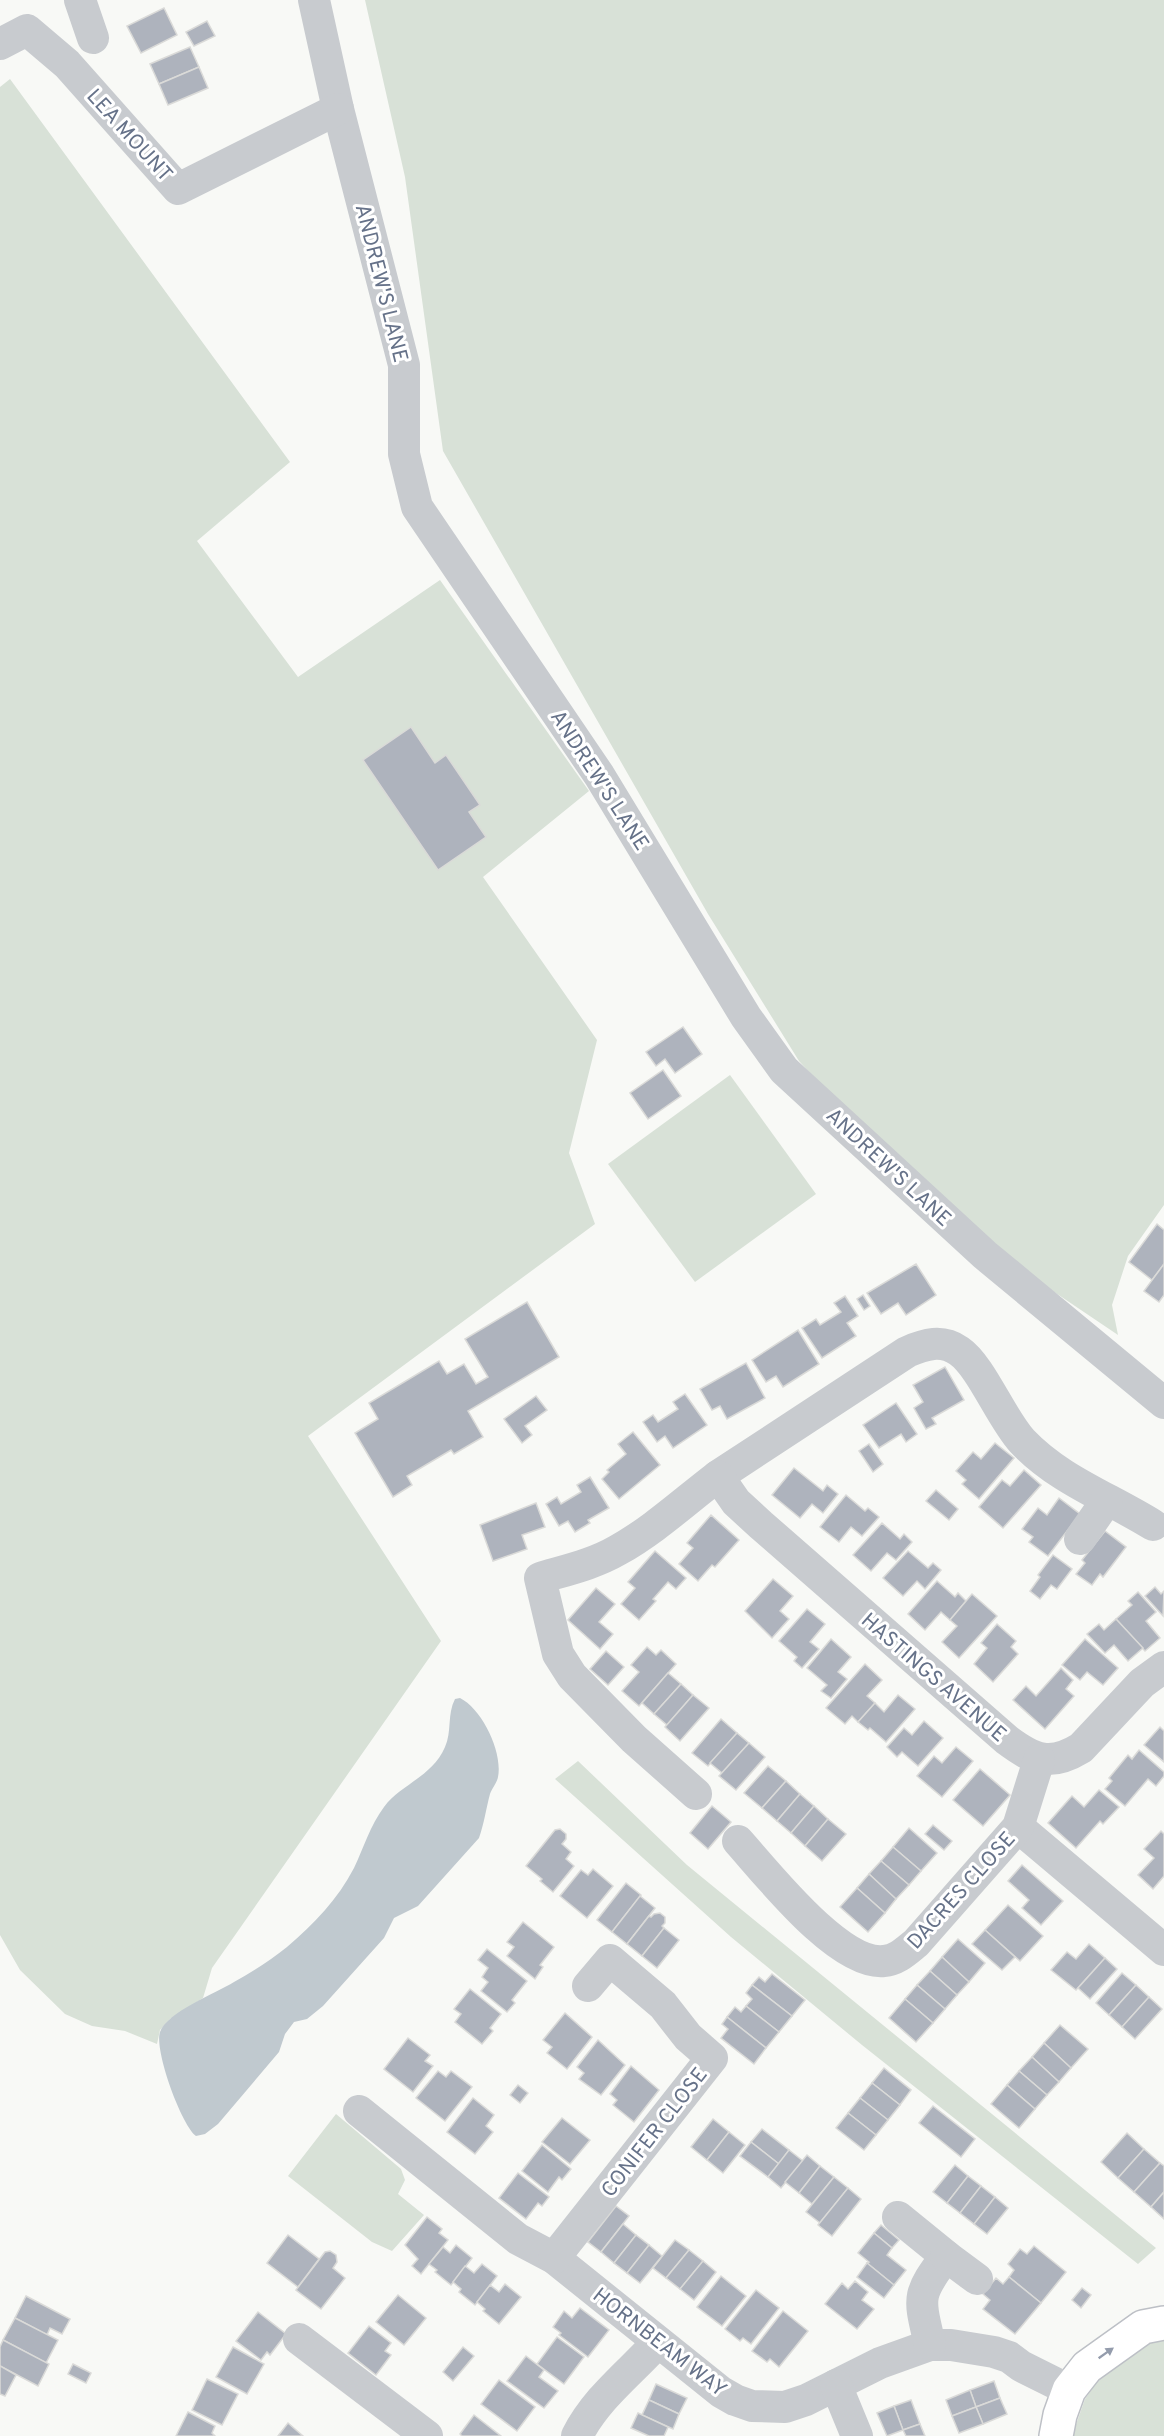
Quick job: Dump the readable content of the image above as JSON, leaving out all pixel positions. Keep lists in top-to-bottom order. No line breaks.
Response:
{"streets":{"street":["LEA MOUNT","ANDREW'S LANE","HASTINGS AVENUE","DACRES CLOSE","CONIFER CLOSE","HORNBEAM WAY"]},"crossings":[["LEA MOUNT","ANDREW'S LANE"],["HASTINGS AVENUE","DACRES CLOSE"],["CONIFER CLOSE","HORNBEAM WAY"]]}
